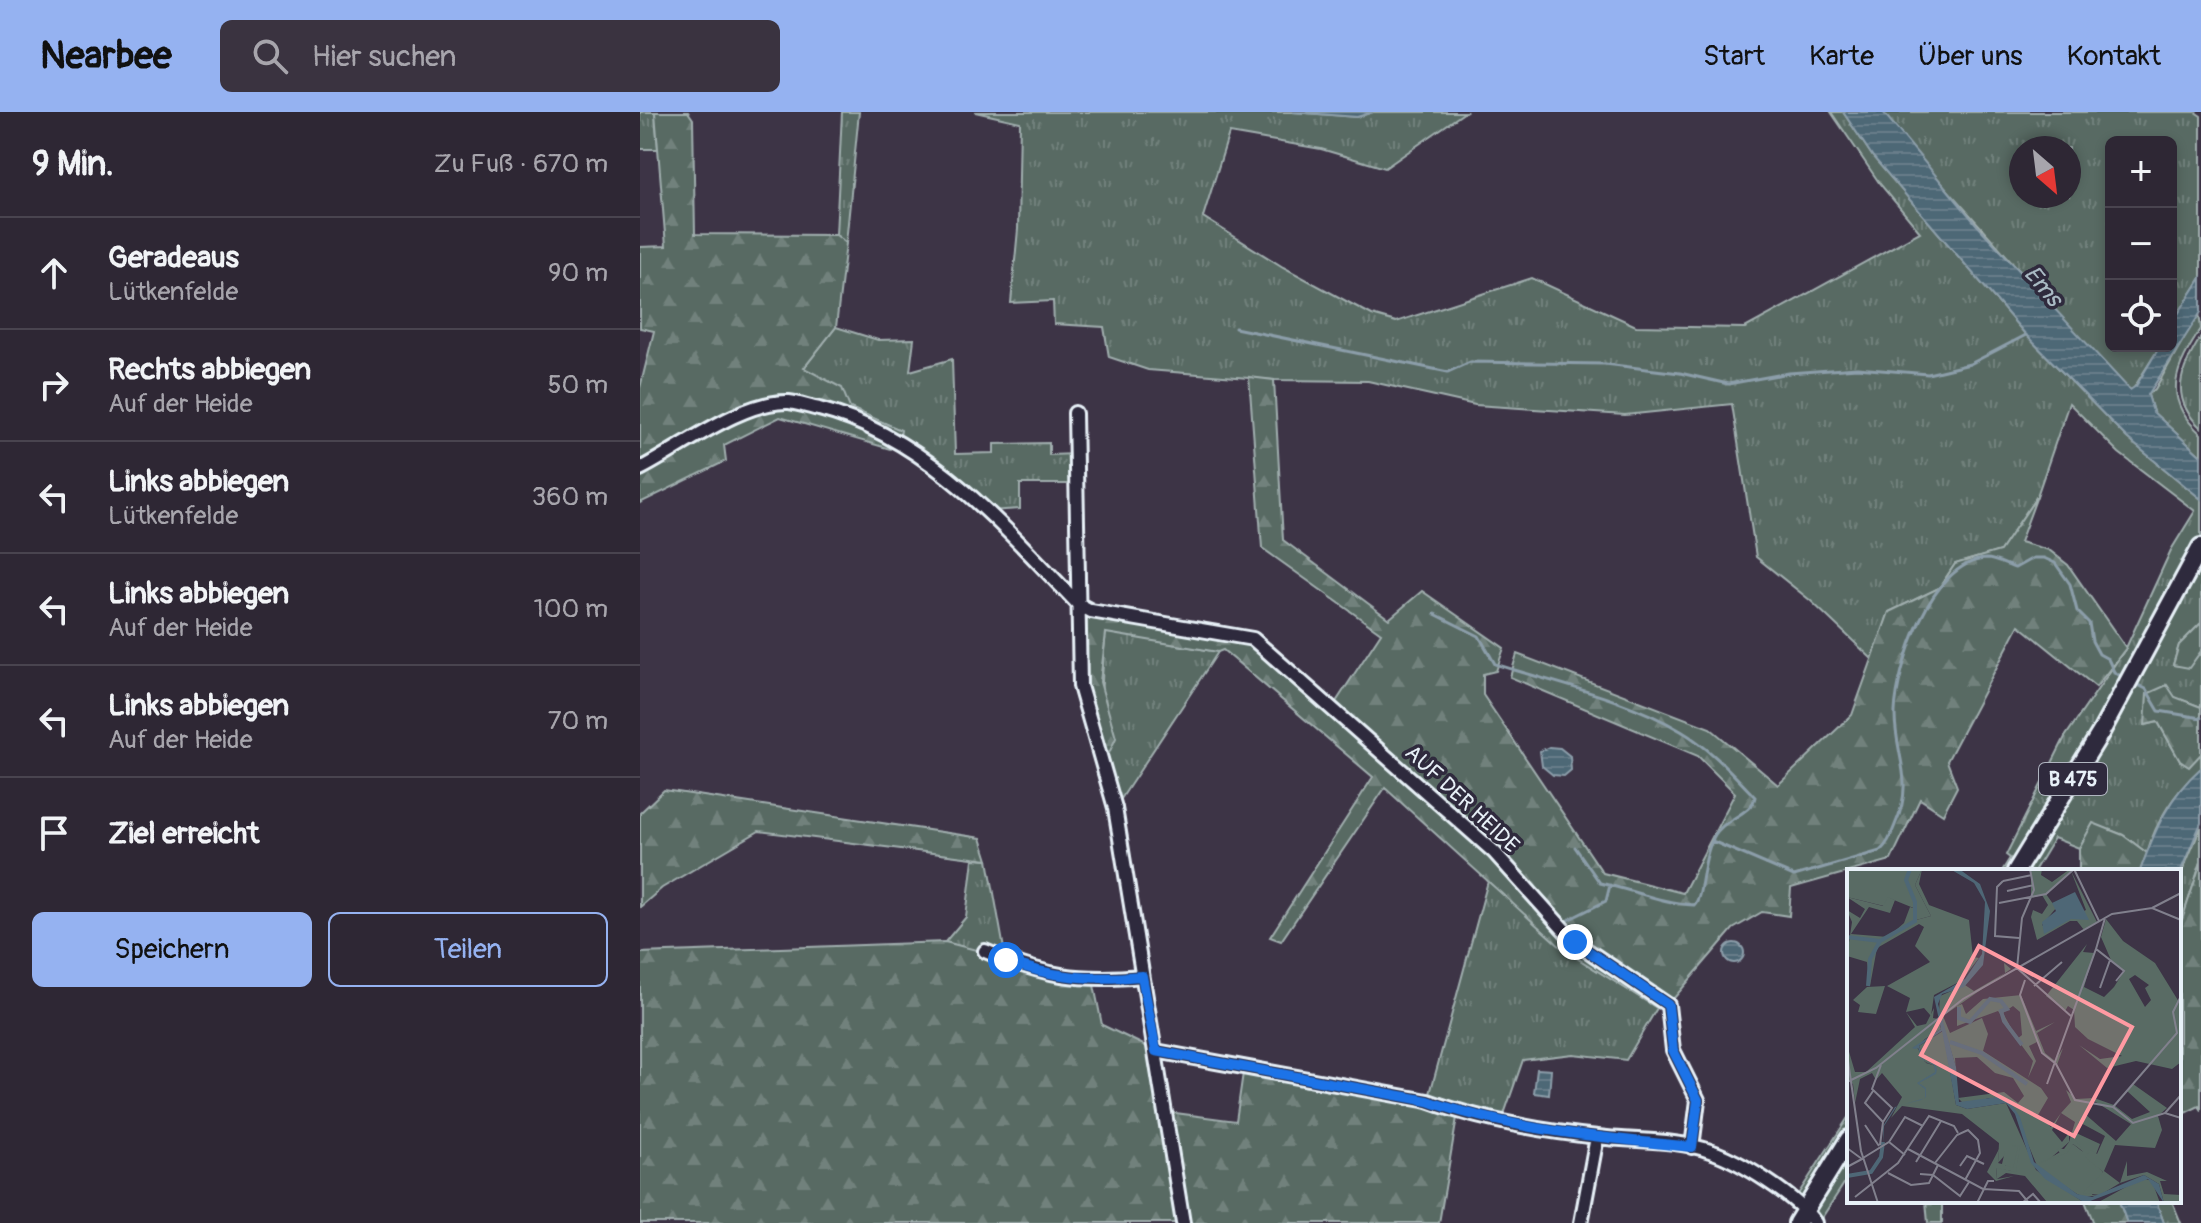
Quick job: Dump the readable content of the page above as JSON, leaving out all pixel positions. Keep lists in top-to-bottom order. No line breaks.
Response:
{"streets":{"main road":["B 475"],"street":["AUF DER HEIDE"]},"water":["Ems"],"north":"bottom right","page":{"header":"Nearbee","search":"Hier suchen","nav":["Start","Karte","Über uns","Kontakt"],"heading":["9 Min.","Zu Fuß · 670 m"],"map_buttons":["+","−"],"list":[["Geradeaus","Lütkenfelde","90 m"],["Rechts abbiegen","Auf der Heide","50 m"],["Links abbiegen","Lütkenfelde","360 m"],["Links abbiegen","Auf der Heide","100 m"],["Links abbiegen","Auf der Heide","70 m"],"Ziel erreicht"],"buttons":["Speichern","Teilen"]}}
